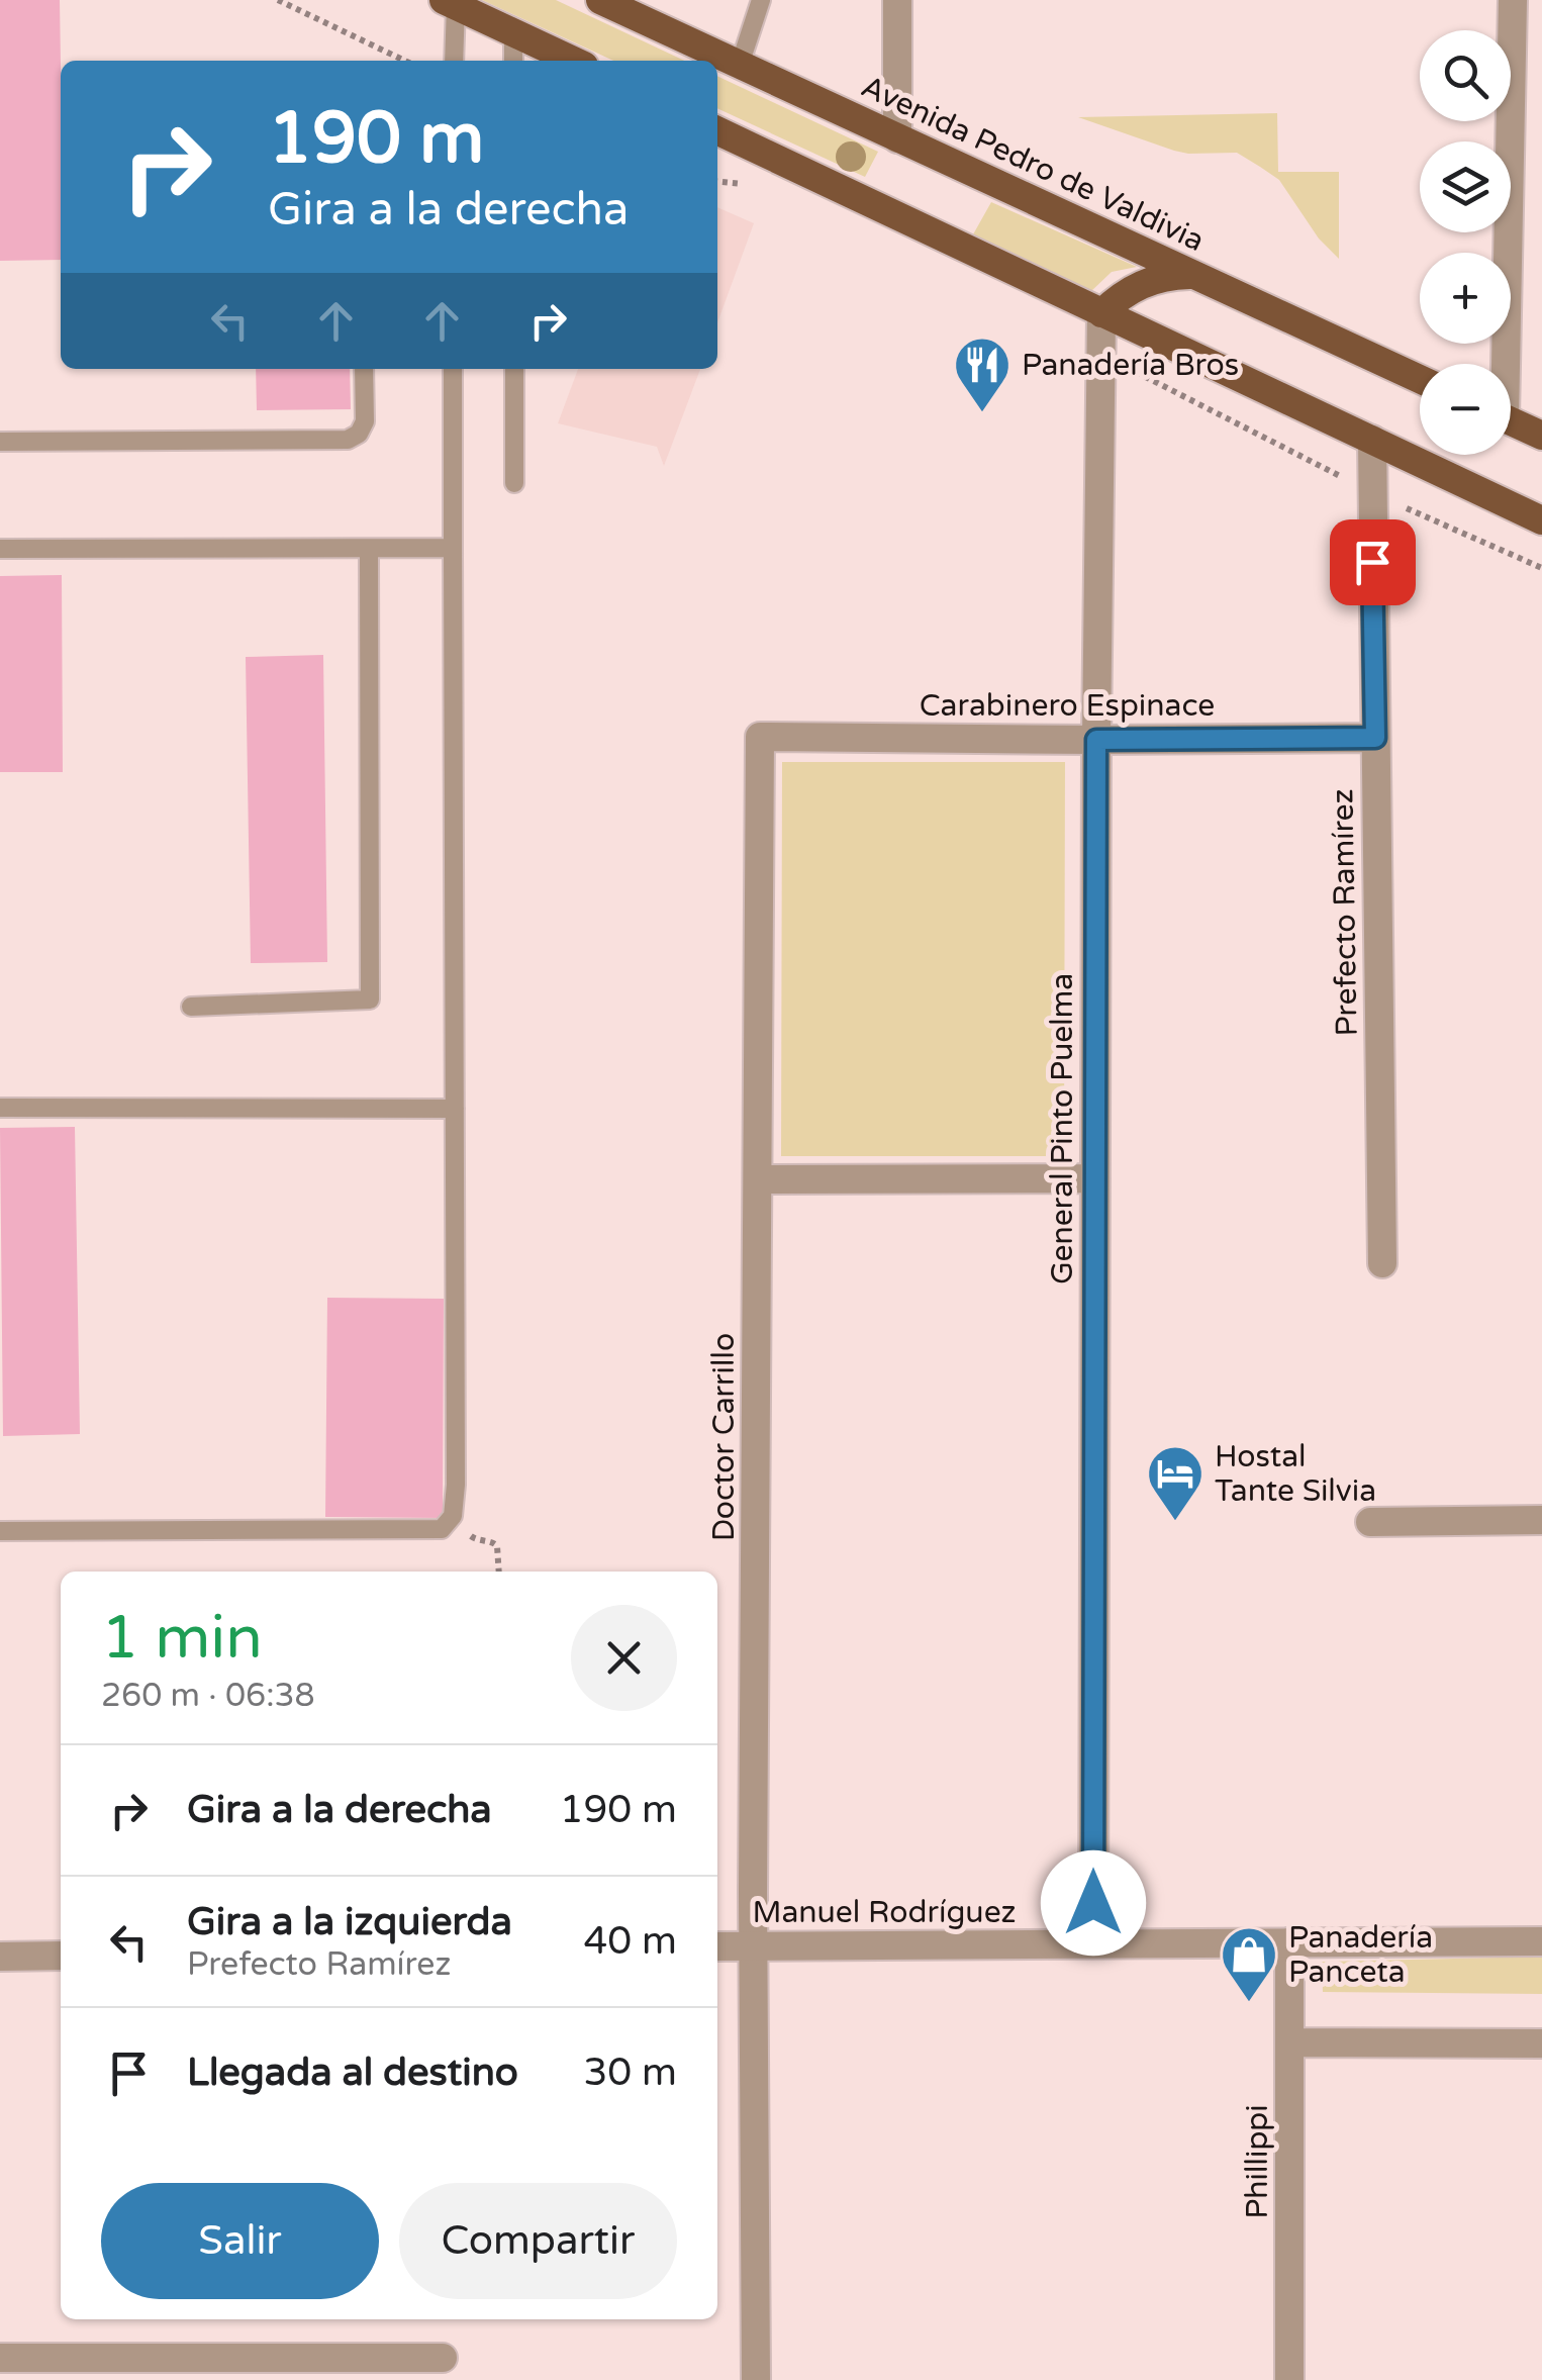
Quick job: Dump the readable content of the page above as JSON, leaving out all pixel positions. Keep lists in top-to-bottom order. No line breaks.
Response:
{"streets":{"main road":["Avenida Pedro de Valdivia"],"street":["Carabinero Espinace","Prefecto Ramírez","General Pinto Puelma","Doctor Carrillo","Manuel Rodríguez","Phillippi"]},"crossings":[["Carabinero Espinace","Prefecto Ramírez"],["Carabinero Espinace","General Pinto Puelma"],["Carabinero Espinace","Doctor Carrillo"],["General Pinto Puelma","Manuel Rodríguez"],["Doctor Carrillo","Manuel Rodríguez"],["Manuel Rodríguez","Phillippi"]],"places":{"restaurant":["Panadería Bros"],"hotel":["Hostal Tante Silvia"],"shop":["Panadería Panceta"]},"page":{"map_buttons":["+","−"],"turn":["190 m","Gira a la derecha"],"heading":["1 min","260 m · 06:38"],"list":[{"name":"Gira a la derecha","value":"190 m"},{"name":"Gira a la izquierda","note":"Prefecto Ramírez","value":"40 m"},{"name":"Llegada al destino","value":"30 m"}],"buttons":["Salir","Compartir"]}}
